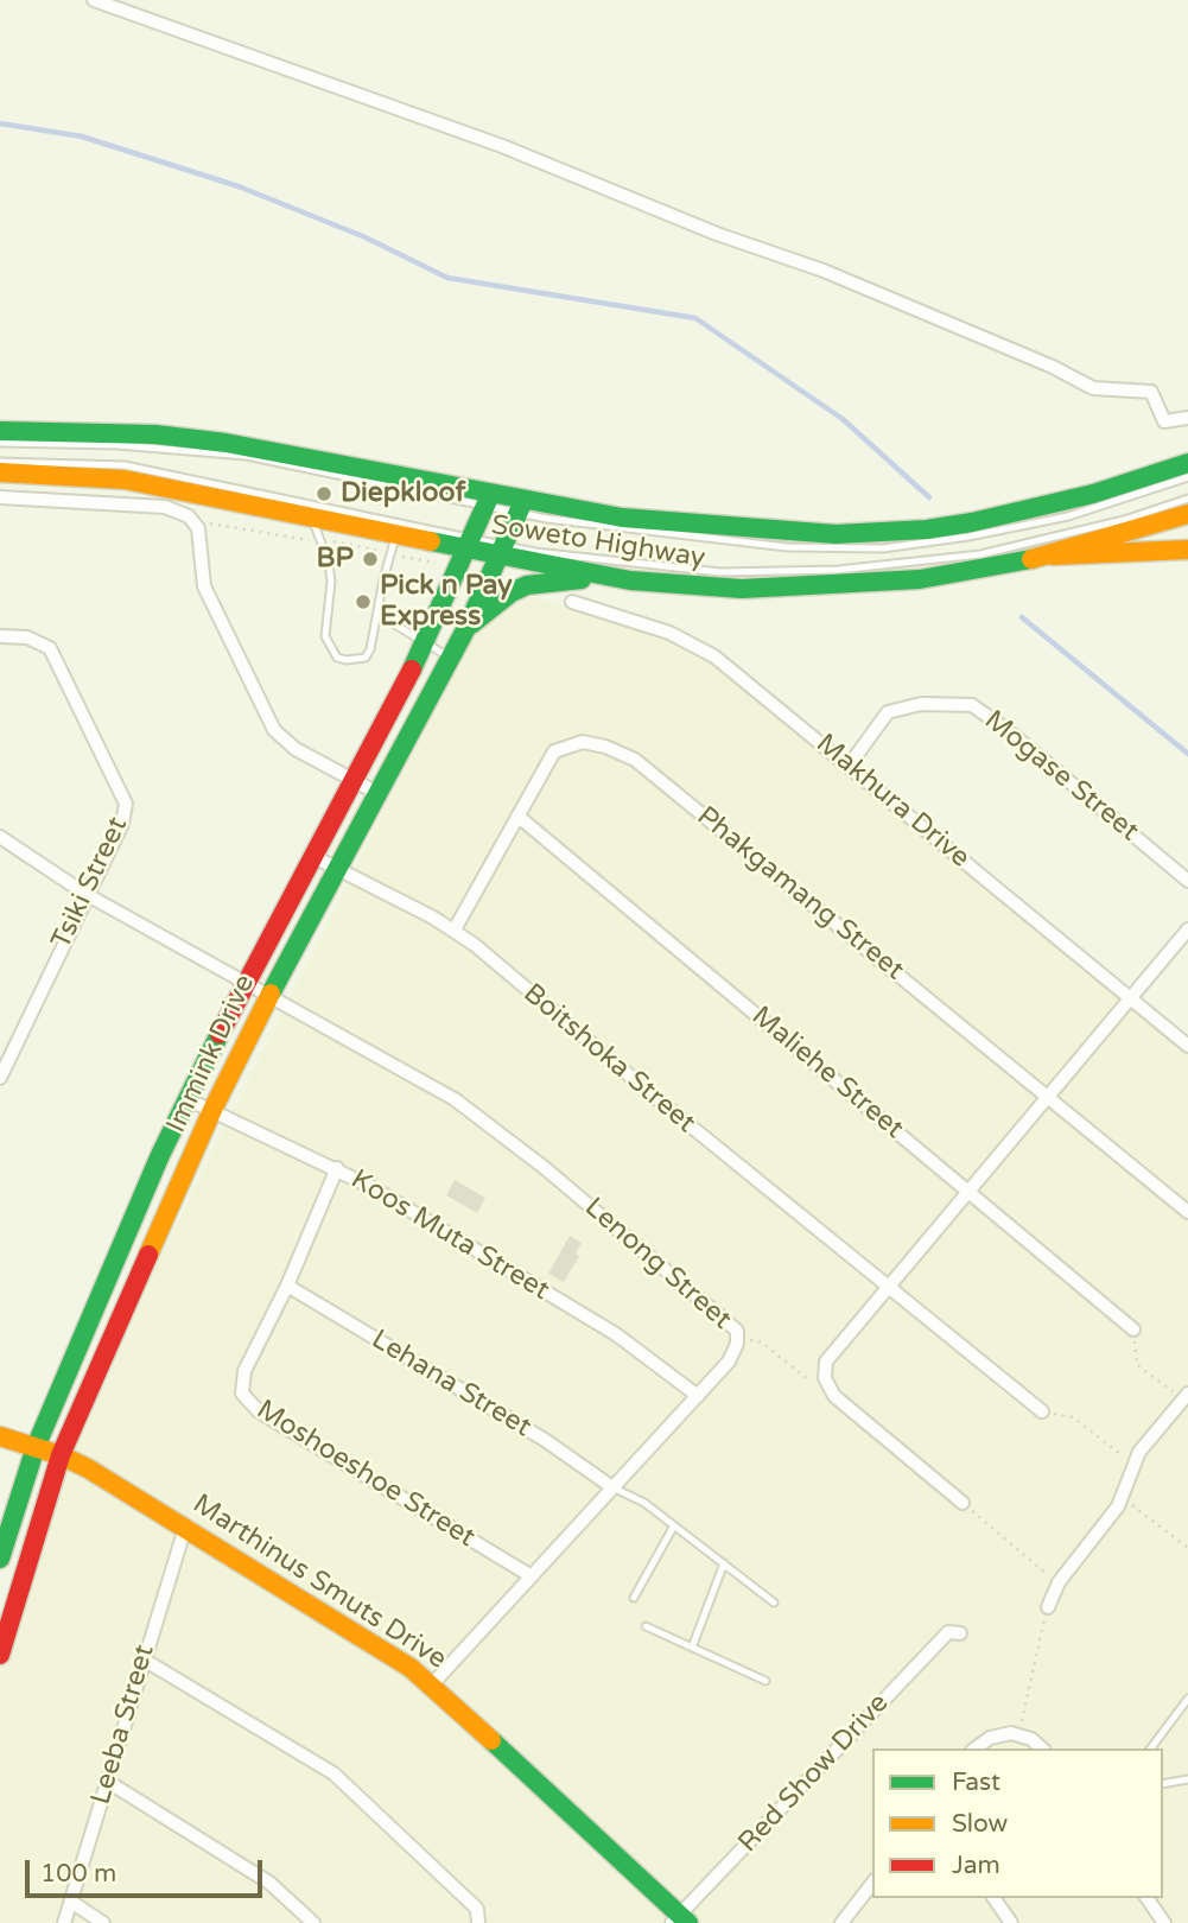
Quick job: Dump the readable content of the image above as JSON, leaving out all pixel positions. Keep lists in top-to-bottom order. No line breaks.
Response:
{"streets":{"main road":["Soweto Highway","Immink Drive","Marthinus Smuts Drive"],"street":["Mogase Street","Makhura Drive","Tsiki Street","Phakgamang Street","Boitshoka Street","Maliehe Street","Koos Muta Street","Lenong Street","Lehana Street","Moshoeshoe Street","Leeba Street","Red Show Drive"]},"crossings":[["Soweto Highway","Immink Drive"],["Mogase Street","Makhura Drive"],["Tsiki Street","Lenong Street"],["Phakgamang Street","Boitshoka Street"],["Phakgamang Street","Maliehe Street"],["Immink Drive","Boitshoka Street"],["Immink Drive","Koos Muta Street"],["Immink Drive","Lenong Street"],["Immink Drive","Marthinus Smuts Drive"],["Koos Muta Street","Lenong Street"],["Koos Muta Street","Moshoeshoe Street"],["Lenong Street","Lehana Street"],["Lenong Street","Moshoeshoe Street"],["Lenong Street","Marthinus Smuts Drive"],["Lehana Street","Moshoeshoe Street"],["Marthinus Smuts Drive","Leeba Street"],["Marthinus Smuts Drive","Red Show Drive"]],"places":["Diepkloof","BP","Pick n Pay Express"],"legend":["Fast","Slow","Jam"],"scale_bar":"100 m"}
